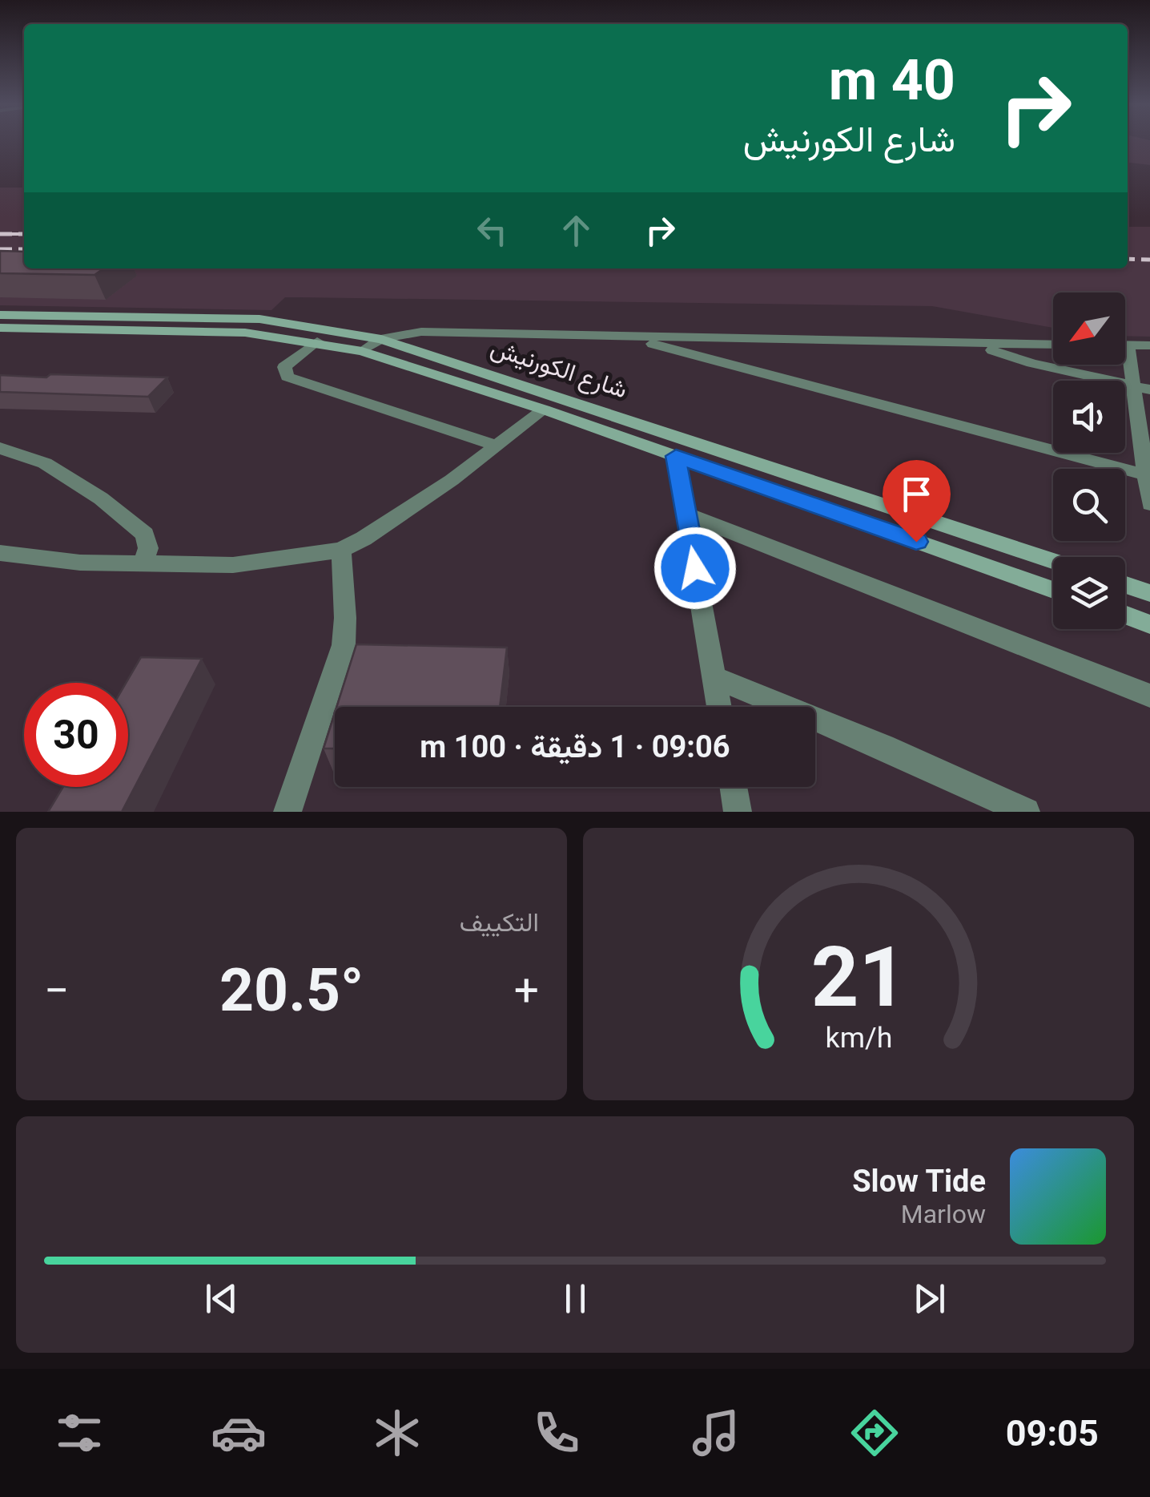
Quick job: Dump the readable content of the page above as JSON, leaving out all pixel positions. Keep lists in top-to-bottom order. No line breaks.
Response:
{"streets":{"street":["شارع الكورنيش"]},"north":"bottom left","page":{"turn":["40 m","شارع الكورنيش"],"limit":"30","trip":"09:06 · 1 دقيقة · 100 m","tile":"التكييف","heat":["−","20.5°","+"],"song":["Slow Tide","Marlow"],"tabs":"09:05","gauge":["21","km/h"]}}
